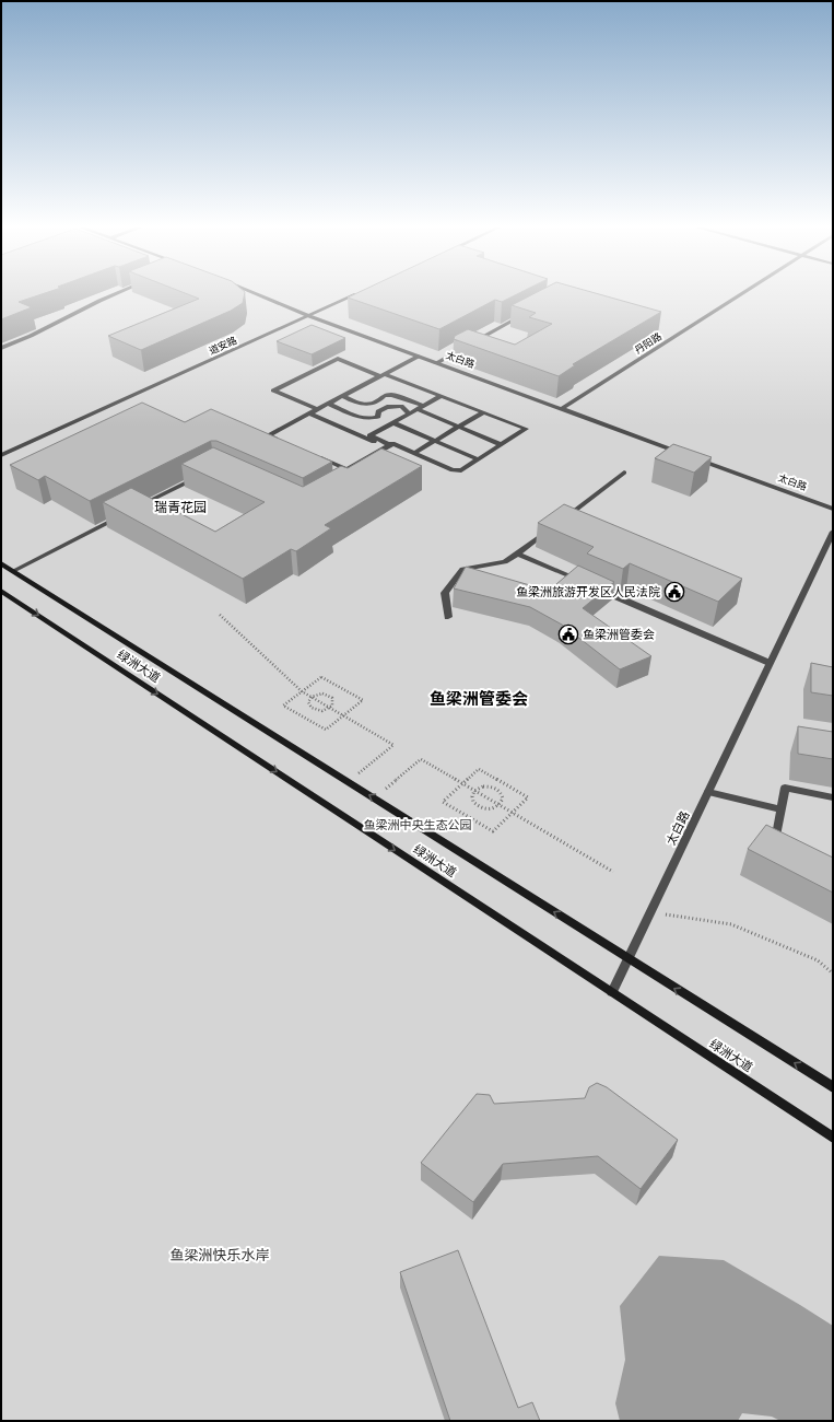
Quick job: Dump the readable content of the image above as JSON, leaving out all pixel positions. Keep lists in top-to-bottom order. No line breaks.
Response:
{"streets":{"main road":["绿洲大道"],"street":["丹阳路","道安路","太白路"]},"crossings":[["丹阳路","太白路"],["道安路","太白路"],["太白路","绿洲大道"]],"districts":["瑞青花园","鱼梁洲管委会"],"parks":["鱼梁洲中央生态公园","鱼梁洲快乐水岸"],"places":{"public building":["鱼梁洲旅游开发区人民法院","鱼梁洲管委会"]}}
